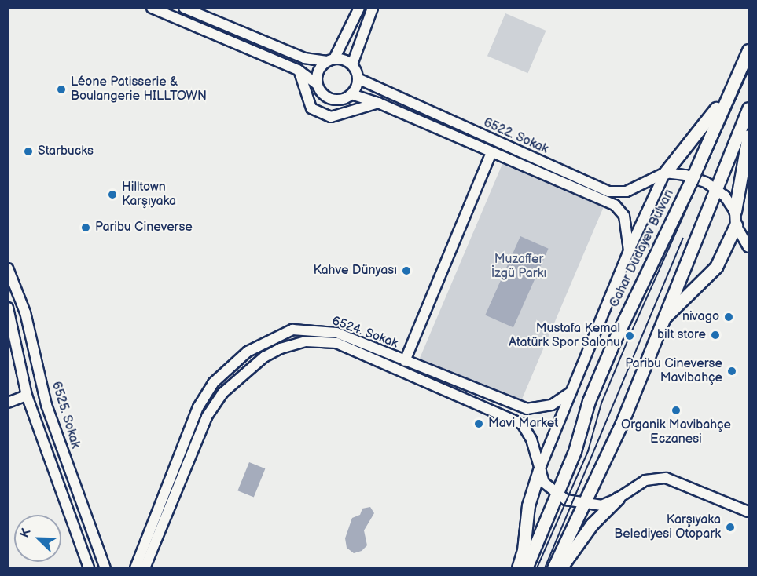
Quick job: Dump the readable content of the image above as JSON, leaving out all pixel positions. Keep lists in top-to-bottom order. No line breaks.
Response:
{"streets":{"main road":["Cahar Dudayev Bulvarı"],"street":["6522. Sokak","6524. Sokak","6525. Sokak"]},"crossings":[["Cahar Dudayev Bulvarı","6524. Sokak"]],"parks":["Muzaffer İzgü Parkı"],"places":["Léone Patisserie & Boulangerie HILLTOWN","Starbucks","Hilltown Karşıyaka","Paribu Cineverse","Kahve Dünyası","nivago","bilt store","Mustafa Kemal Atatürk Spor Salonu","Paribu Cineverse Mavibahçe","Organik Mavibahçe Eczanesi","Mavi Market","Karşıyaka Belediyesi Otopark"],"north":"top left"}
